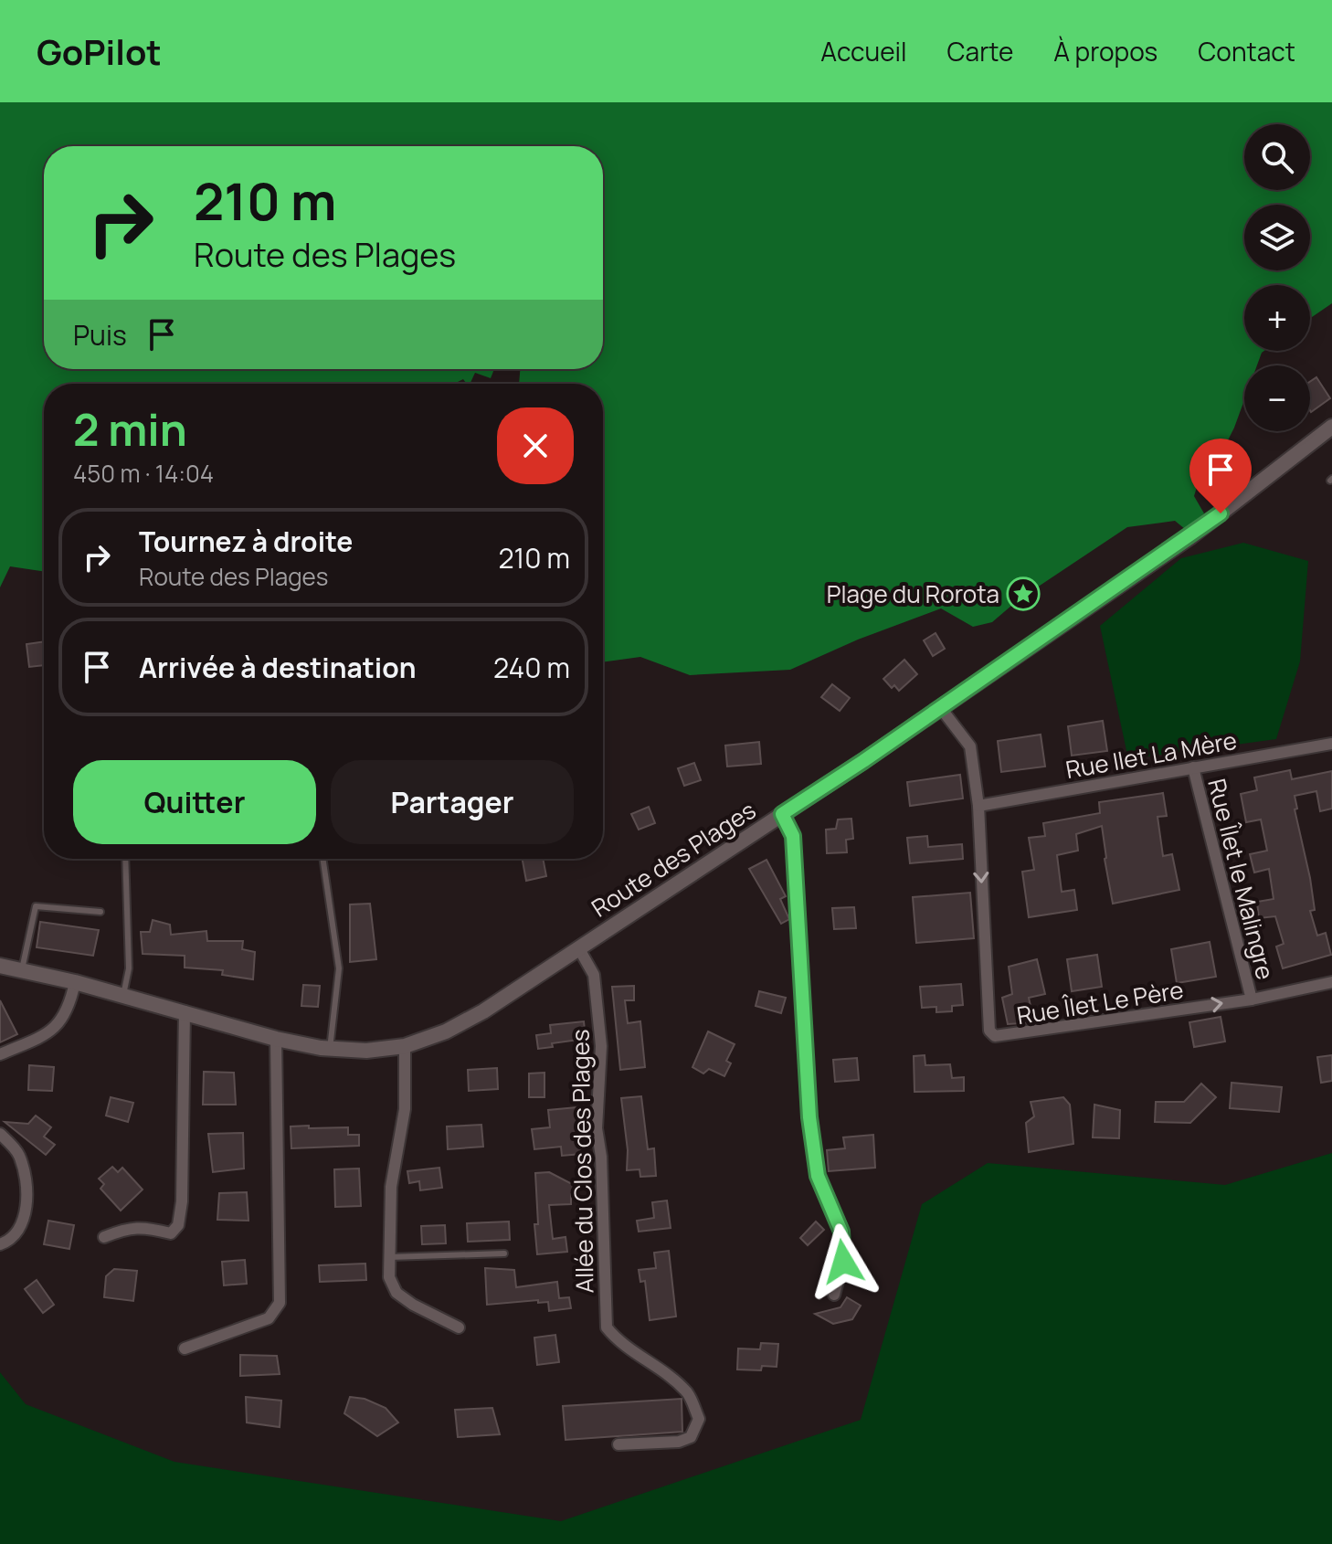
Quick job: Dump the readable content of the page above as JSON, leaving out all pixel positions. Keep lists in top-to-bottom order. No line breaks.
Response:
{"streets":{"street":["Rue Ilet La Mère","Route des Plages","Rue Îlet le Malingre","Rue Îlet Le Père","Allée du Clos des Plages"]},"crossings":[["Rue Ilet La Mère","Rue Îlet le Malingre"],["Rue Ilet La Mère","Rue Îlet Le Père"],["Route des Plages","Rue Îlet Le Père"],["Route des Plages","Allée du Clos des Plages"],["Rue Îlet le Malingre","Rue Îlet Le Père"]],"places":{"place":["Plage du Rorota"]},"page":{"header":"GoPilot","nav":["Accueil","Carte","À propos","Contact"],"map_buttons":["+","−"],"turn":["210 m","Route des Plages"],"then":"Puis","heading":["2 min","450 m · 14:04"],"list":[{"name":"Tournez à droite","note":"Route des Plages","value":"210 m"},{"name":"Arrivée à destination","value":"240 m"}],"buttons":["Quitter","Partager"]}}
